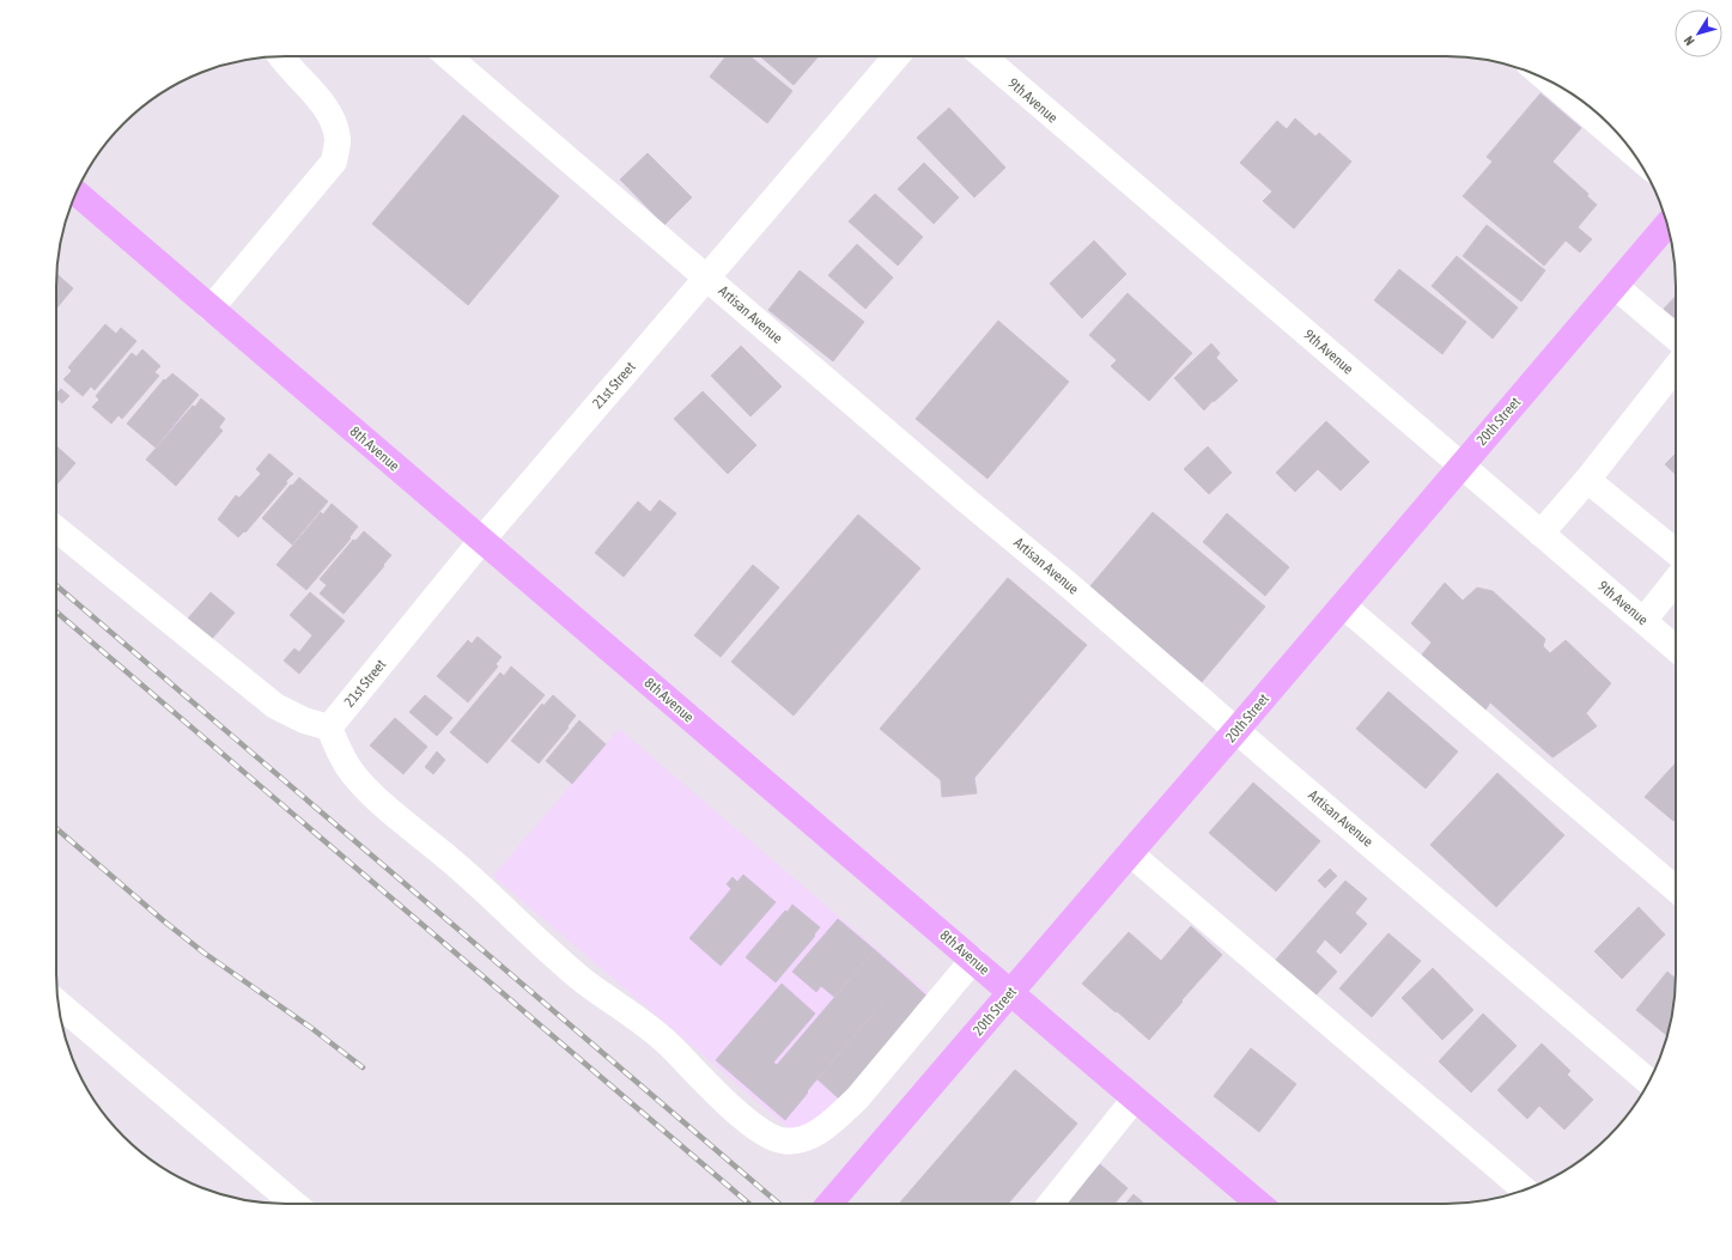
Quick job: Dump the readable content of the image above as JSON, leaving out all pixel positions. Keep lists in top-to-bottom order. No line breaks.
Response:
{"streets":{"main road":["20th Street","8th Avenue"],"street":["9th Avenue","Artisan Avenue","21st Street"]},"crossings":[["9th Avenue","20th Street"],["Artisan Avenue","21st Street"],["Artisan Avenue","20th Street"],["21st Street","8th Avenue"],["20th Street","8th Avenue"]],"north":"bottom left"}
